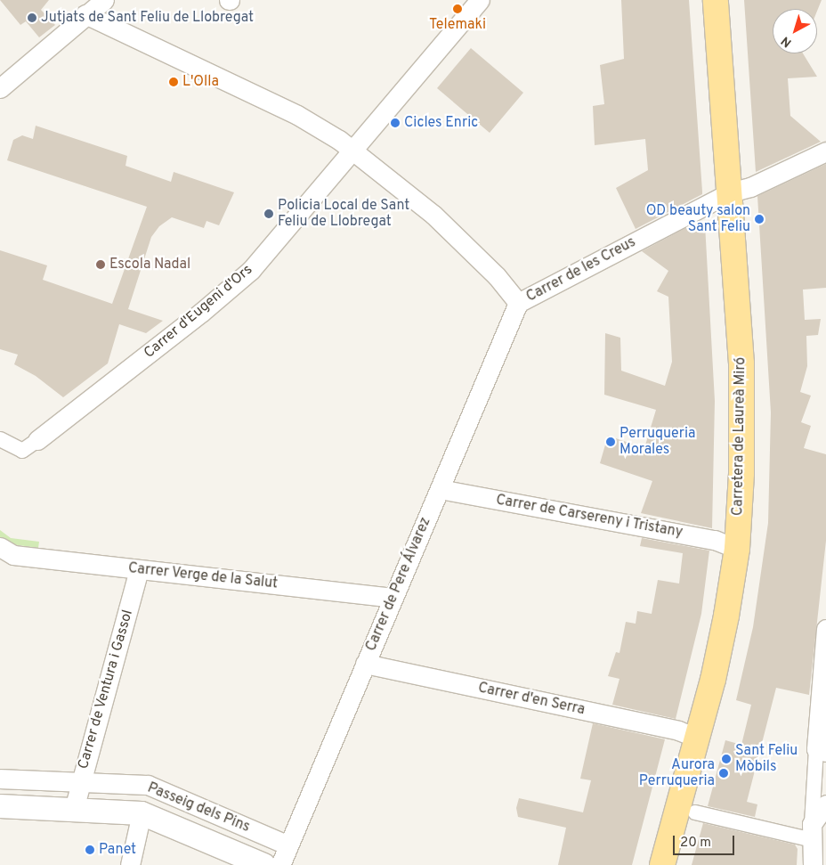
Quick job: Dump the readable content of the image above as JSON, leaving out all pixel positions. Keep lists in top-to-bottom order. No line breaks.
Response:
{"streets":{"main road":["Carretera de Laureà Miró"],"street":["Carrer de les Creus","Carrer d'Eugeni d'Ors","Carrer de Carsereny i Tristany","Carrer Verge de la Salut","Carrer de Pere Álvarez","Carrer de Ventura i Gassol","Carrer d'en Serra","Passeig dels Pins"]},"crossings":[["Carrer de les Creus","Carrer d'Eugeni d'Ors"],["Carrer de les Creus","Carretera de Laureà Miró"],["Carrer de les Creus","Carrer de Pere Álvarez"],["Carretera de Laureà Miró","Carrer de Carsereny i Tristany"],["Carretera de Laureà Miró","Carrer d'en Serra"],["Carrer de Carsereny i Tristany","Carrer de Pere Álvarez"],["Carrer Verge de la Salut","Carrer de Pere Álvarez"],["Carrer Verge de la Salut","Carrer de Ventura i Gassol"],["Carrer de Pere Álvarez","Carrer d'en Serra"],["Carrer de Pere Álvarez","Passeig dels Pins"],["Carrer de Ventura i Gassol","Passeig dels Pins"]],"places":["Telemaki","Jutjats de Sant Feliu de Llobregat","L'Olla","Cicles Enric","Policia Local de Sant Feliu de Llobregat","OD beauty salon Sant Feliu","Escola Nadal","Perruqueria Morales","Sant Feliu Mòbils","Aurora Perruqueria","Panet"],"scale_bar":"20 m","north":"bottom left"}
